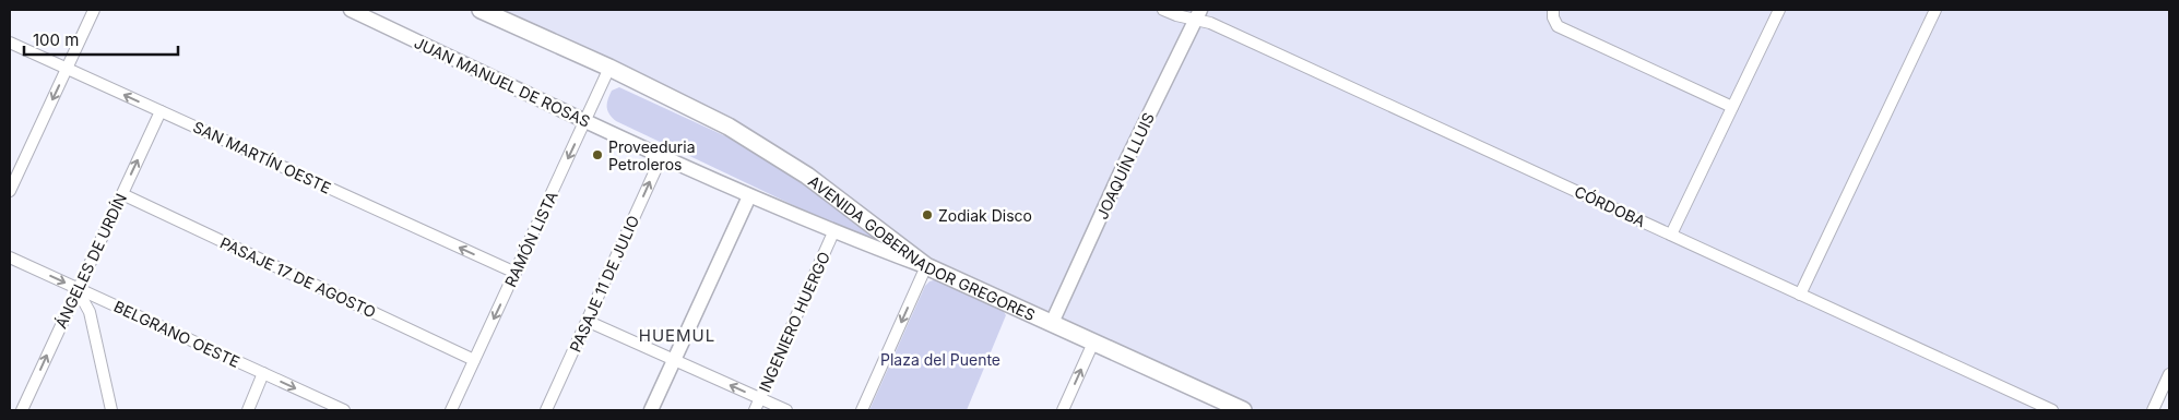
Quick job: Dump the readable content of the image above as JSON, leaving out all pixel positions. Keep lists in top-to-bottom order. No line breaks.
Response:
{"streets":{"main road":["AVENIDA GOBERNADOR GREGORES"],"street":["JUAN MANUEL DE ROSAS","SAN MARTÍN OESTE","JOAQUÍN LLUIS","CÓRDOBA","RAMÓN LISTA","ÁNGELES DE URDÍN","PASAJE 17 DE AGOSTO","PASAJE 11 DE JULIO","INGENIERO HUERGO","BELGRANO OESTE"]},"crossings":[["JUAN MANUEL DE ROSAS","RAMÓN LISTA"],["JUAN MANUEL DE ROSAS","AVENIDA GOBERNADOR GREGORES"],["JUAN MANUEL DE ROSAS","PASAJE 11 DE JULIO"],["JUAN MANUEL DE ROSAS","INGENIERO HUERGO"],["SAN MARTÍN OESTE","RAMÓN LISTA"],["SAN MARTÍN OESTE","ÁNGELES DE URDÍN"],["JOAQUÍN LLUIS","CÓRDOBA"],["JOAQUÍN LLUIS","AVENIDA GOBERNADOR GREGORES"],["RAMÓN LISTA","AVENIDA GOBERNADOR GREGORES"],["RAMÓN LISTA","PASAJE 17 DE AGOSTO"],["ÁNGELES DE URDÍN","PASAJE 17 DE AGOSTO"],["ÁNGELES DE URDÍN","BELGRANO OESTE"]],"one_way":["SAN MARTÍN OESTE","RAMÓN LISTA","ÁNGELES DE URDÍN","BELGRANO OESTE"],"districts":["HUEMUL"],"parks":["Plaza del Puente"],"places":["Proveeduria Petroleros","Zodiak Disco"],"scale_bar":"100 m"}
